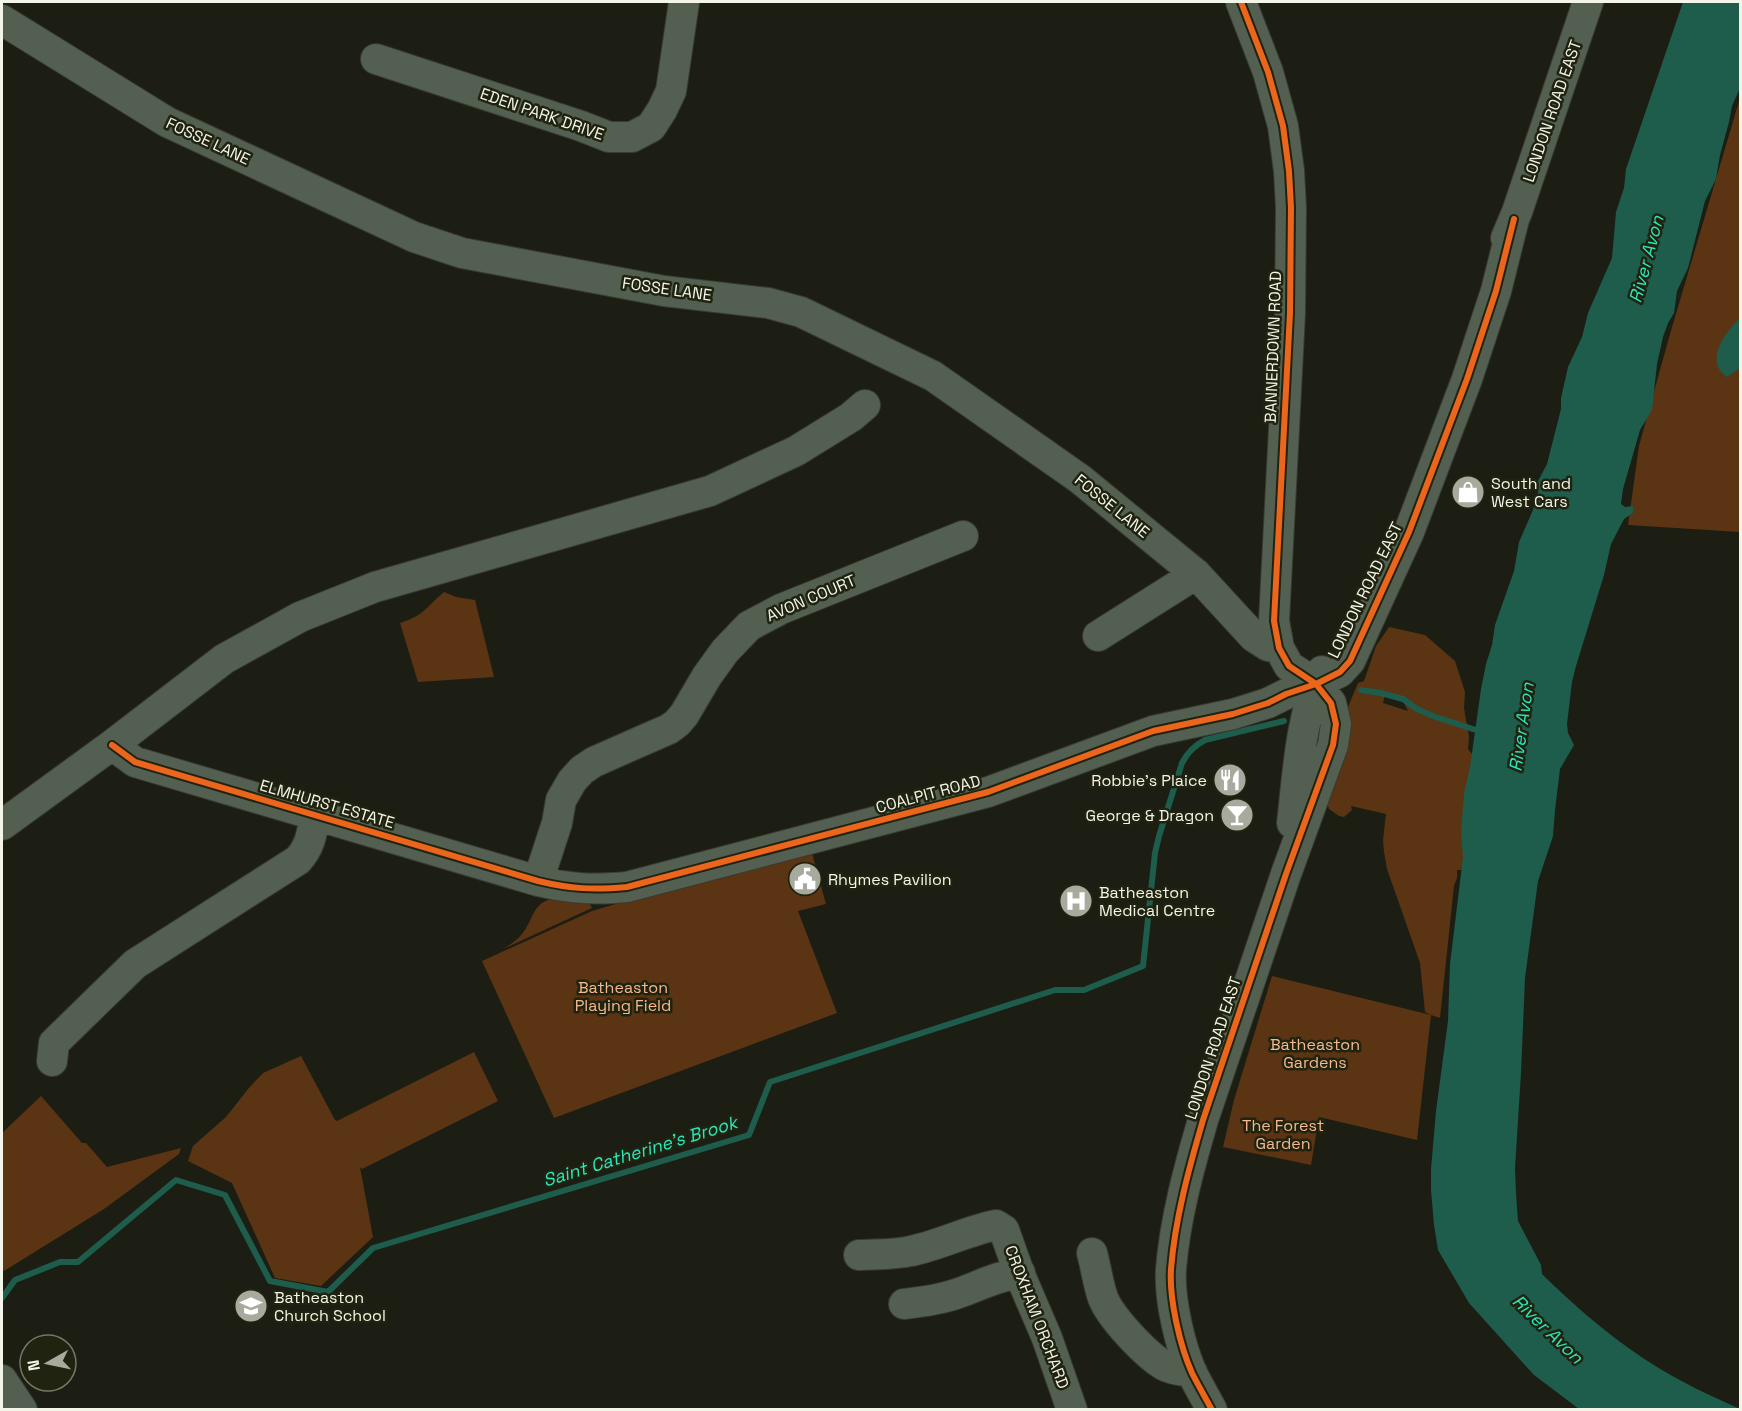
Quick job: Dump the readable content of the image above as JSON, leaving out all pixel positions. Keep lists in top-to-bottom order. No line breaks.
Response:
{"streets":{"street":["LONDON ROAD EAST","EDEN PARK DRIVE","FOSSE LANE","BANNERDOWN ROAD","AVON COURT","COALPIT ROAD","ELMHURST ESTATE","CROXHAM ORCHARD"]},"crossings":[["LONDON ROAD EAST","BANNERDOWN ROAD"],["LONDON ROAD EAST","COALPIT ROAD"],["FOSSE LANE","BANNERDOWN ROAD"],["BANNERDOWN ROAD","COALPIT ROAD"],["AVON COURT","COALPIT ROAD"],["AVON COURT","ELMHURST ESTATE"],["COALPIT ROAD","ELMHURST ESTATE"]],"water":["River Avon","Saint Catherine's Brook"],"parks":["Batheaston Playing Field","Batheaston Gardens","The Forest Garden"],"places":{"shop":["South and West Cars"],"restaurant":["Robbie's Plaice"],"bar":["George & Dragon"],"public building":["Rhymes Pavilion"],"hospital":["Batheaston Medical Centre"],"school or university":["Batheaston Church School"]},"north":"left"}
